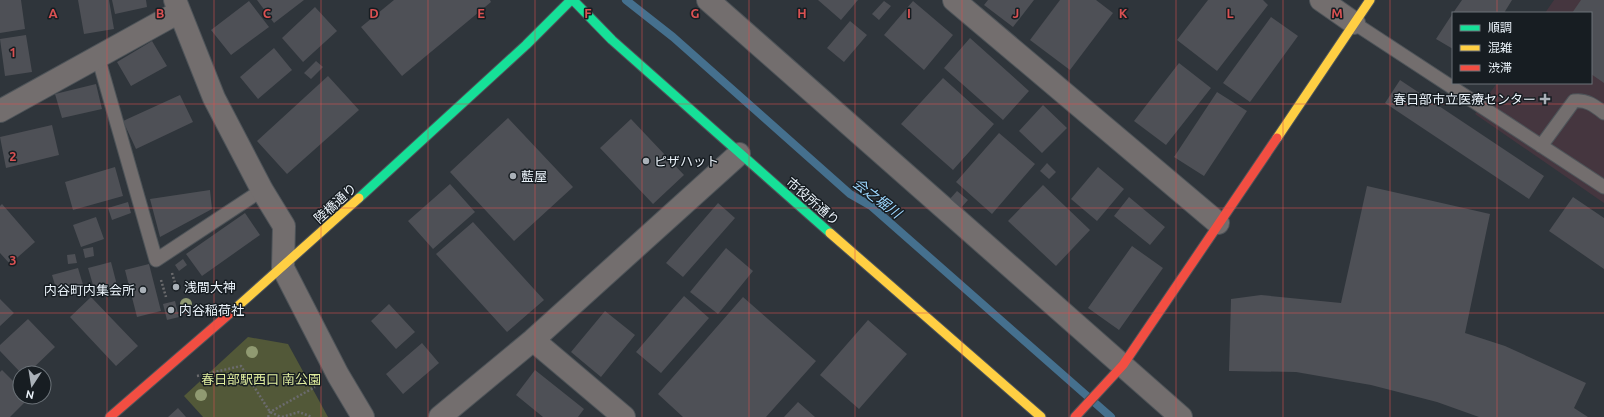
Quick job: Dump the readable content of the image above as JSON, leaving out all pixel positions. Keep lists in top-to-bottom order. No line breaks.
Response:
{"streets":{"street":["市役所通り","陸橋通り"]},"crossings":[["市役所通り","陸橋通り"]],"water":["会之堀川"],"parks":["春日部駅西口 南公園"],"places":{"health":["春日部市立医療センター"],"other":["ピザハット","藍屋","浅間大神","内谷町内集会所","内谷稲荷社"]},"legend":["順調","混雑","渋滞"],"north":"bottom","grid":{"columns":["A","B","C","D","E","F","G","H","I","J","K","L","M"],"rows":["1","2","3"]}}
